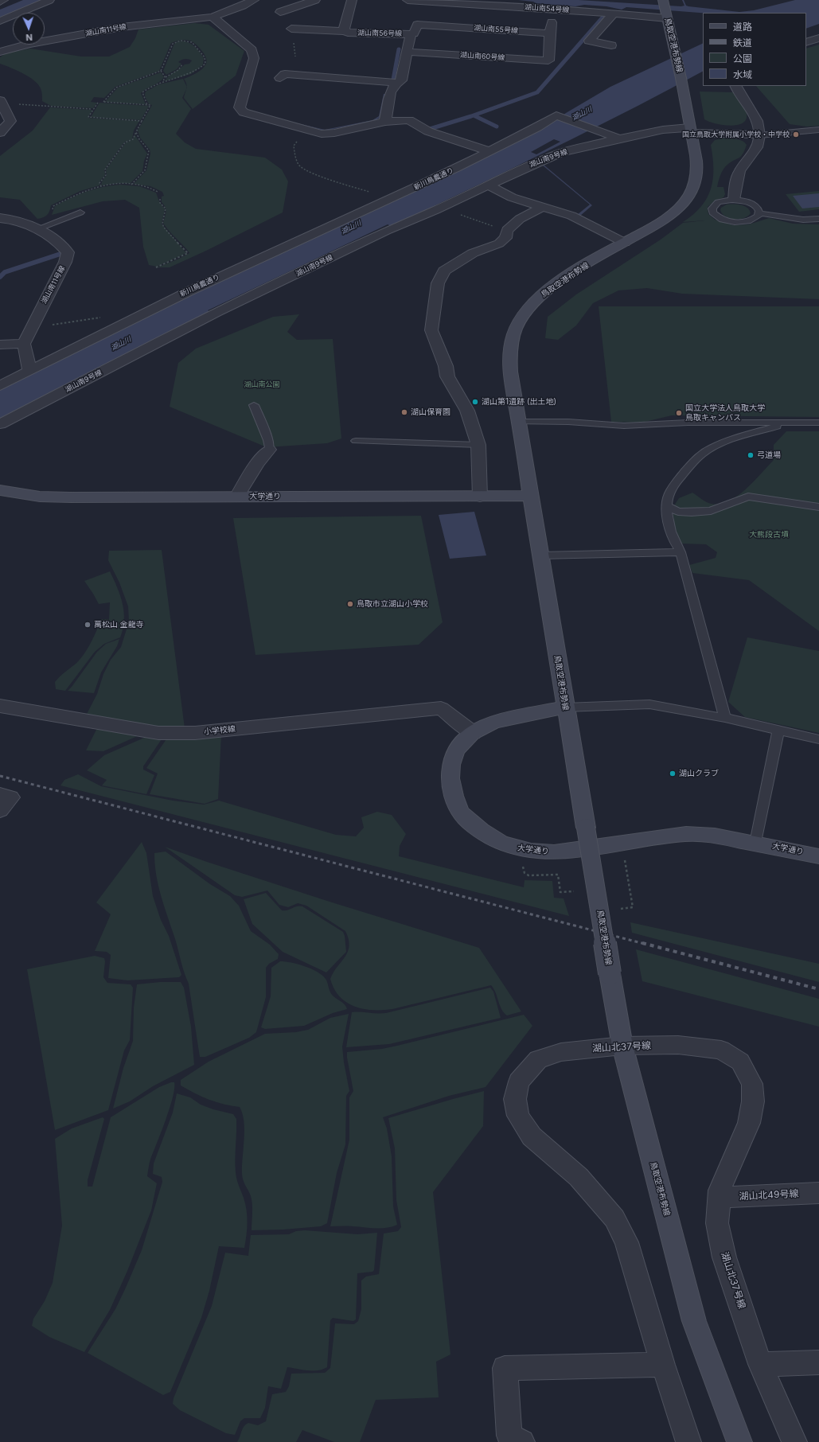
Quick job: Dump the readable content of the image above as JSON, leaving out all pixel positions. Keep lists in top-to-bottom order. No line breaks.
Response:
{"streets":{"main road":["鳥取空港布勢線","大学通り"],"street":["湖山南54号線","湖山南55号線","湖山南11号線","湖山南56号線","湖山南60号線","湖山南9号線","新川鳥農通り","小学校線","湖山北37号線","湖山北49号線"]},"crossings":[["湖山南54号線","湖山南56号線"],["湖山南54号線","鳥取空港布勢線"],["湖山南55号線","湖山南56号線"],["湖山南55号線","湖山南60号線"],["鳥取空港布勢線","湖山南9号線"],["鳥取空港布勢線","大学通り"],["鳥取空港布勢線","湖山北37号線"],["大学通り","小学校線"],["湖山北37号線","湖山北49号線"]],"water":["湖山川"],"parks":["湖山南公園","大熊段古墳"],"places":["国立鳥取大学附属小学校・中学校","湖山第1遺跡 (出土地)","湖山保育園","国立大学法人鳥取大学 鳥取キャンパス","弓道場","鳥取市立湖山小学校","萬松山 金龍寺","湖山クラブ"],"legend":["道路","鉄道","公園","水域"],"north":"bottom"}
